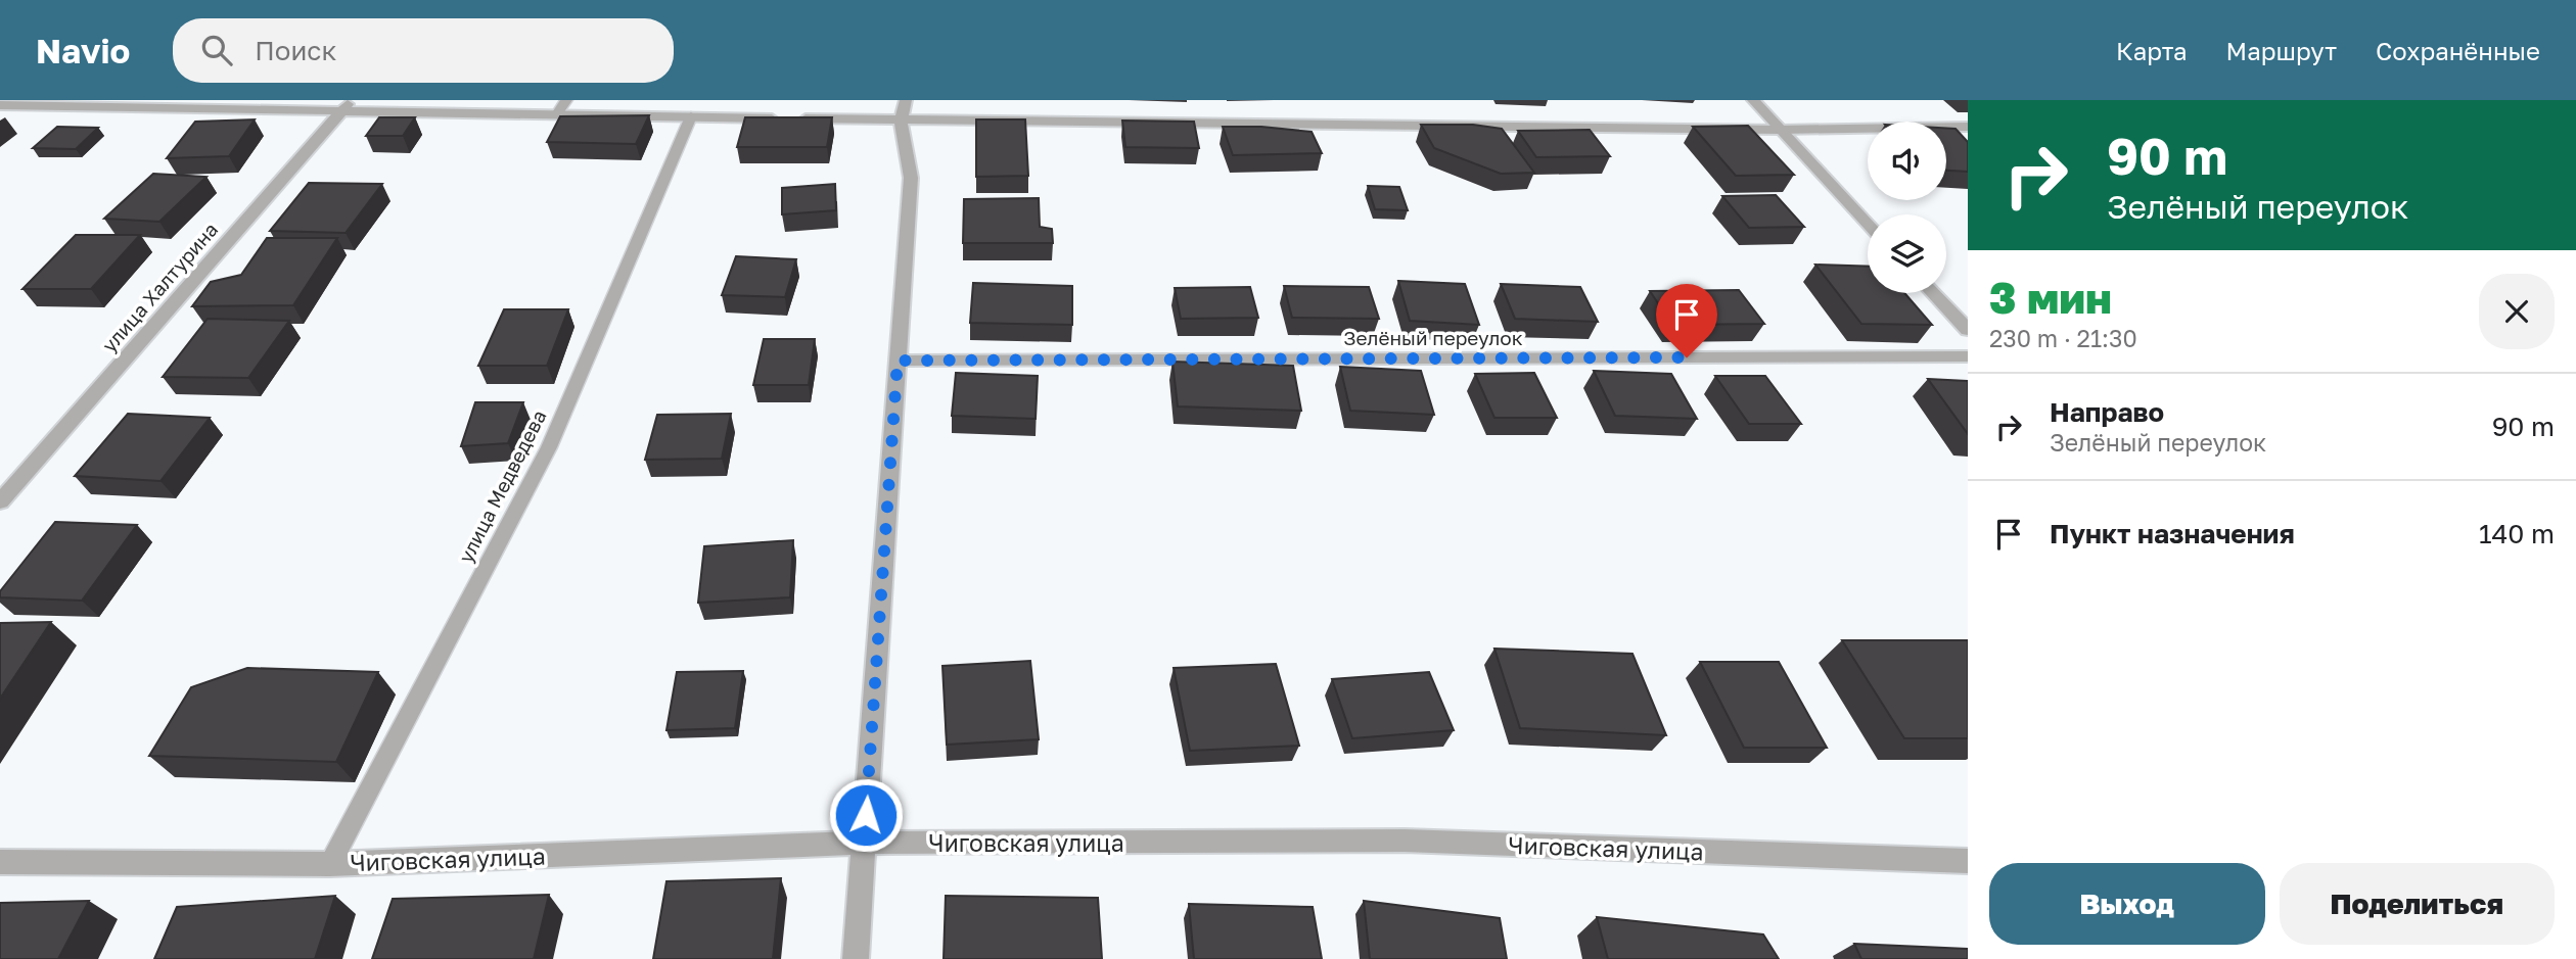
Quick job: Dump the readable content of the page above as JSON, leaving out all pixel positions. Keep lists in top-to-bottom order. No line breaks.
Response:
{"streets":{"street":["улица Халтурина","Зелёный переулок","Чиговская улица"],"lane":["улица Медведева"]},"crossings":[["улица Медведева","Чиговская улица"]],"page":{"header":"Navio","search":"Поиск","nav":["Карта","Маршрут","Сохранённые"],"turn":["90 m","Зелёный переулок"],"heading":["3 мин","230 m · 21:30"],"list":[{"name":"Направо","note":"Зелёный переулок","value":"90 m"},{"name":"Пункт назначения","value":"140 m"}],"buttons":["Выход","Поделиться"]}}
